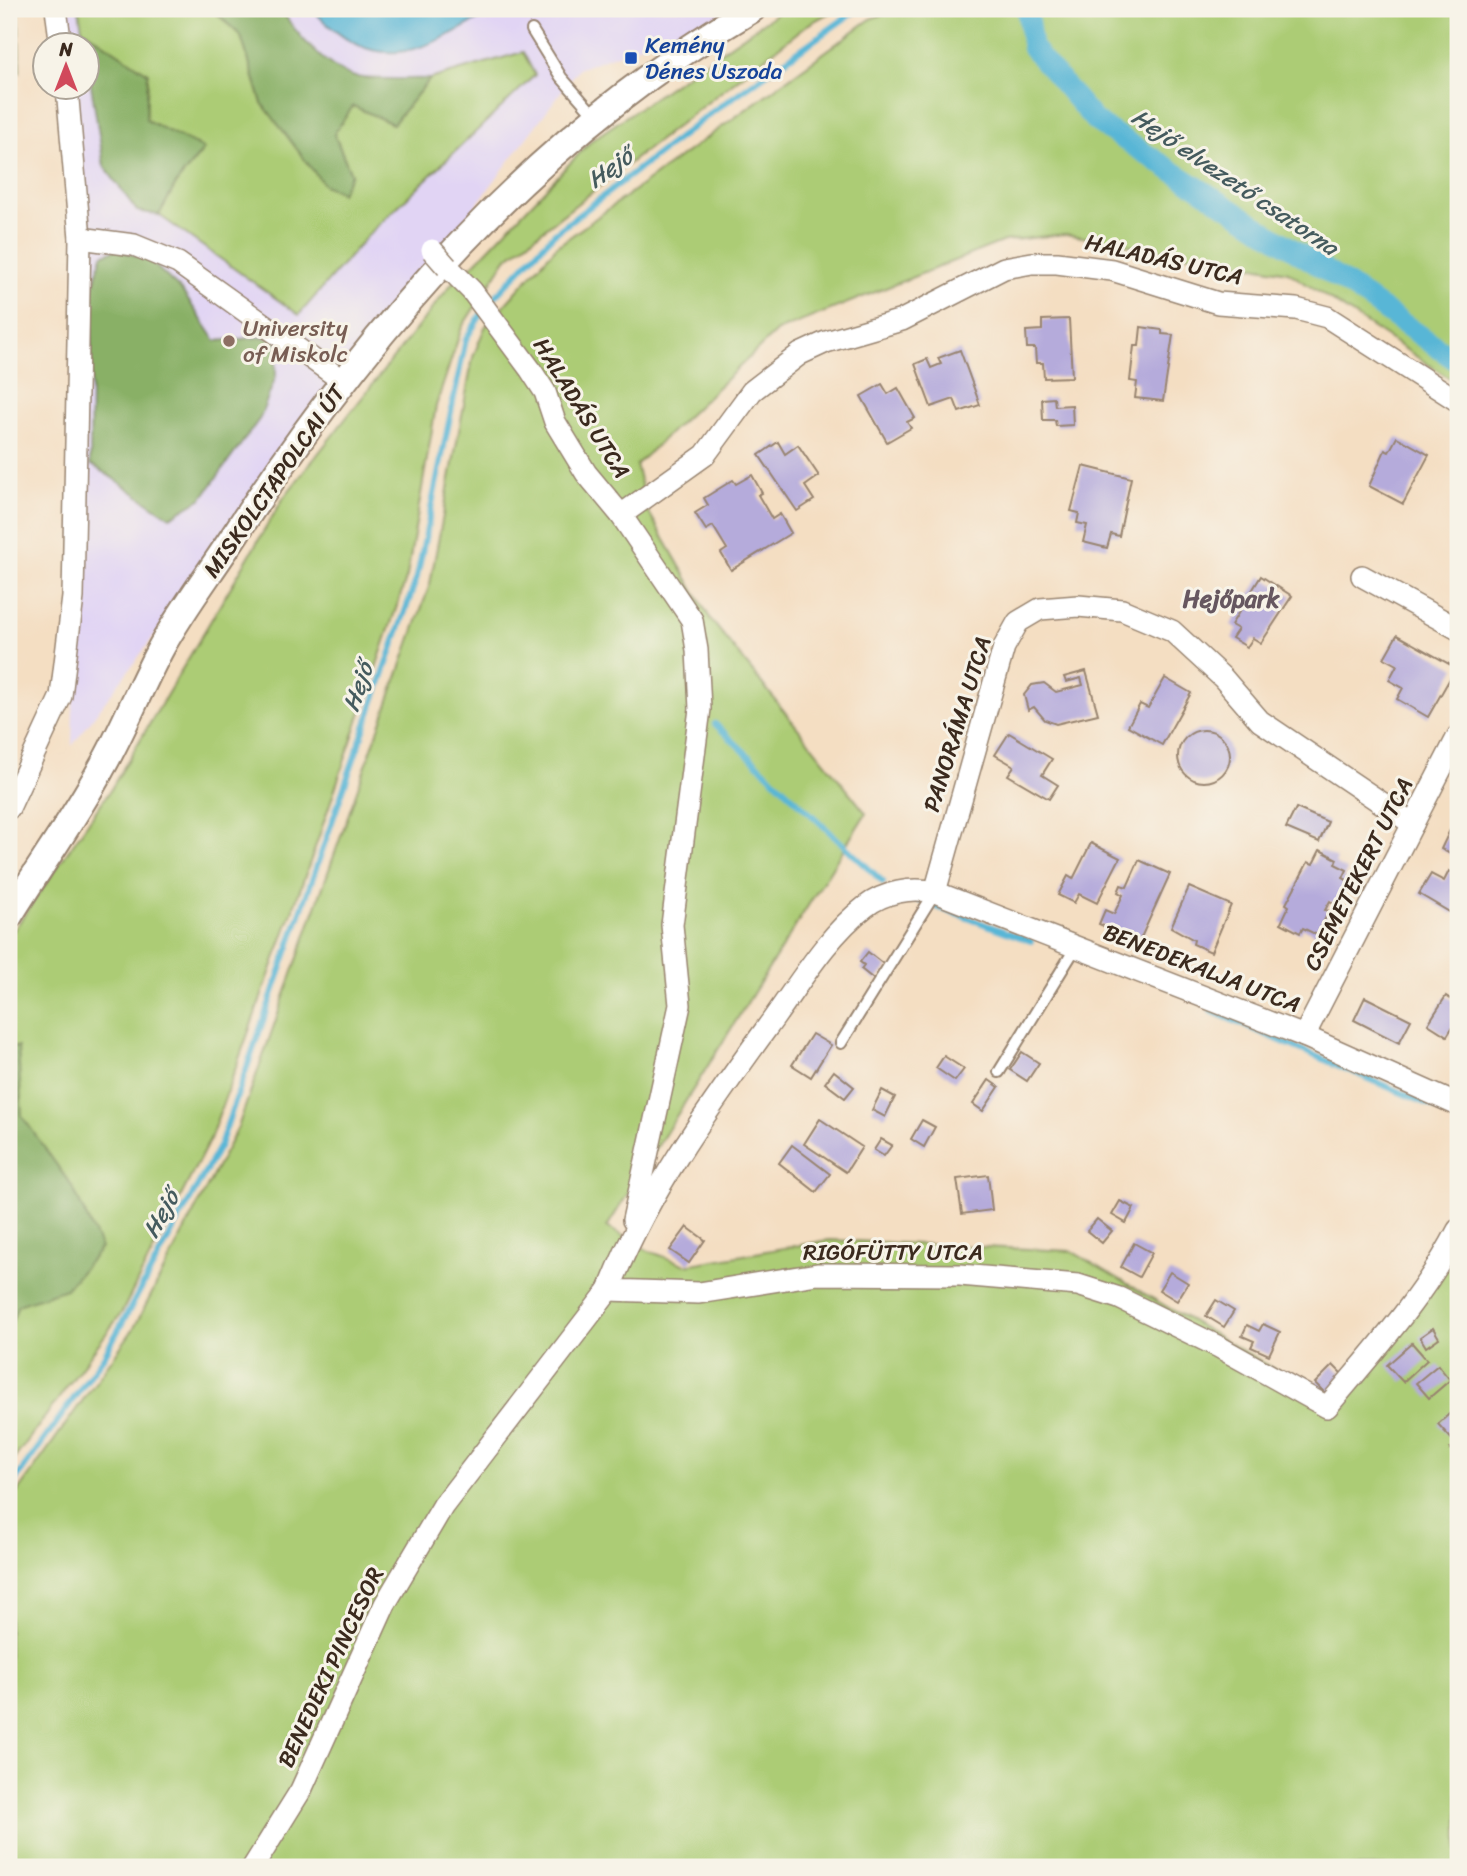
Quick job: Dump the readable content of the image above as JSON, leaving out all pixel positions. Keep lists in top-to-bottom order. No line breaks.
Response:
{"streets":{"street":["HALADÁS UTCA","MISKOLCTAPOLCAI ÚT","PANORÁMA UTCA","CSEMETEKERT UTCA","BENEDEKALJA UTCA","RIGÓFÜTTY UTCA","BENEDEKI PINCESOR"]},"crossings":[["HALADÁS UTCA","MISKOLCTAPOLCAI ÚT"],["PANORÁMA UTCA","CSEMETEKERT UTCA"],["PANORÁMA UTCA","BENEDEKALJA UTCA"],["CSEMETEKERT UTCA","BENEDEKALJA UTCA"],["RIGÓFÜTTY UTCA","BENEDEKI PINCESOR"]],"districts":["Hejőpark"],"water":["Hejő","Hejő elvezető csatorna"],"places":{"transit":["Kemény Dénes Uszoda"],"other":["University of Miskolc"]},"north":"top"}
